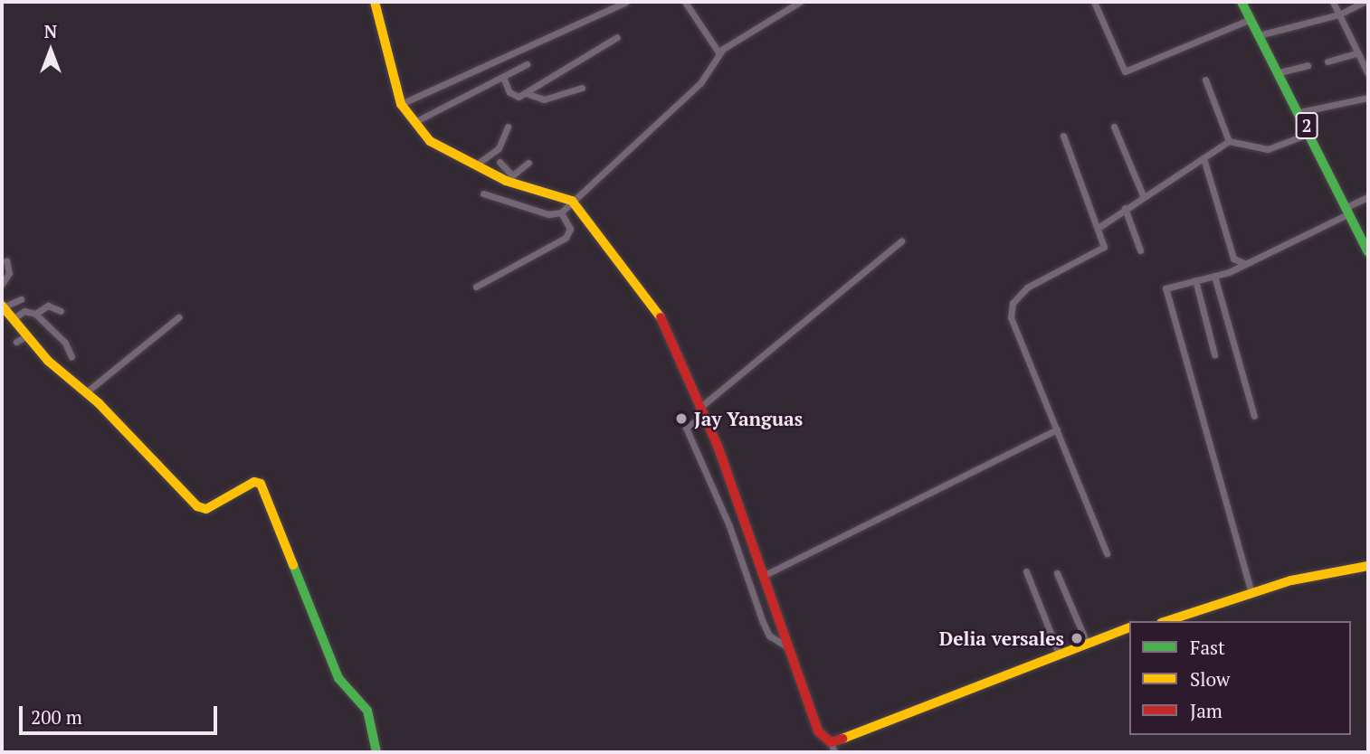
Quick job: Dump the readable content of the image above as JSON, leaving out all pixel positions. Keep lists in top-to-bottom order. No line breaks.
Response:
{"streets":{"main road":["2"]},"places":["Jay Yanguas","Delia versales"],"legend":["Fast","Slow","Jam"],"scale_bar":"200 m","north":"top"}
